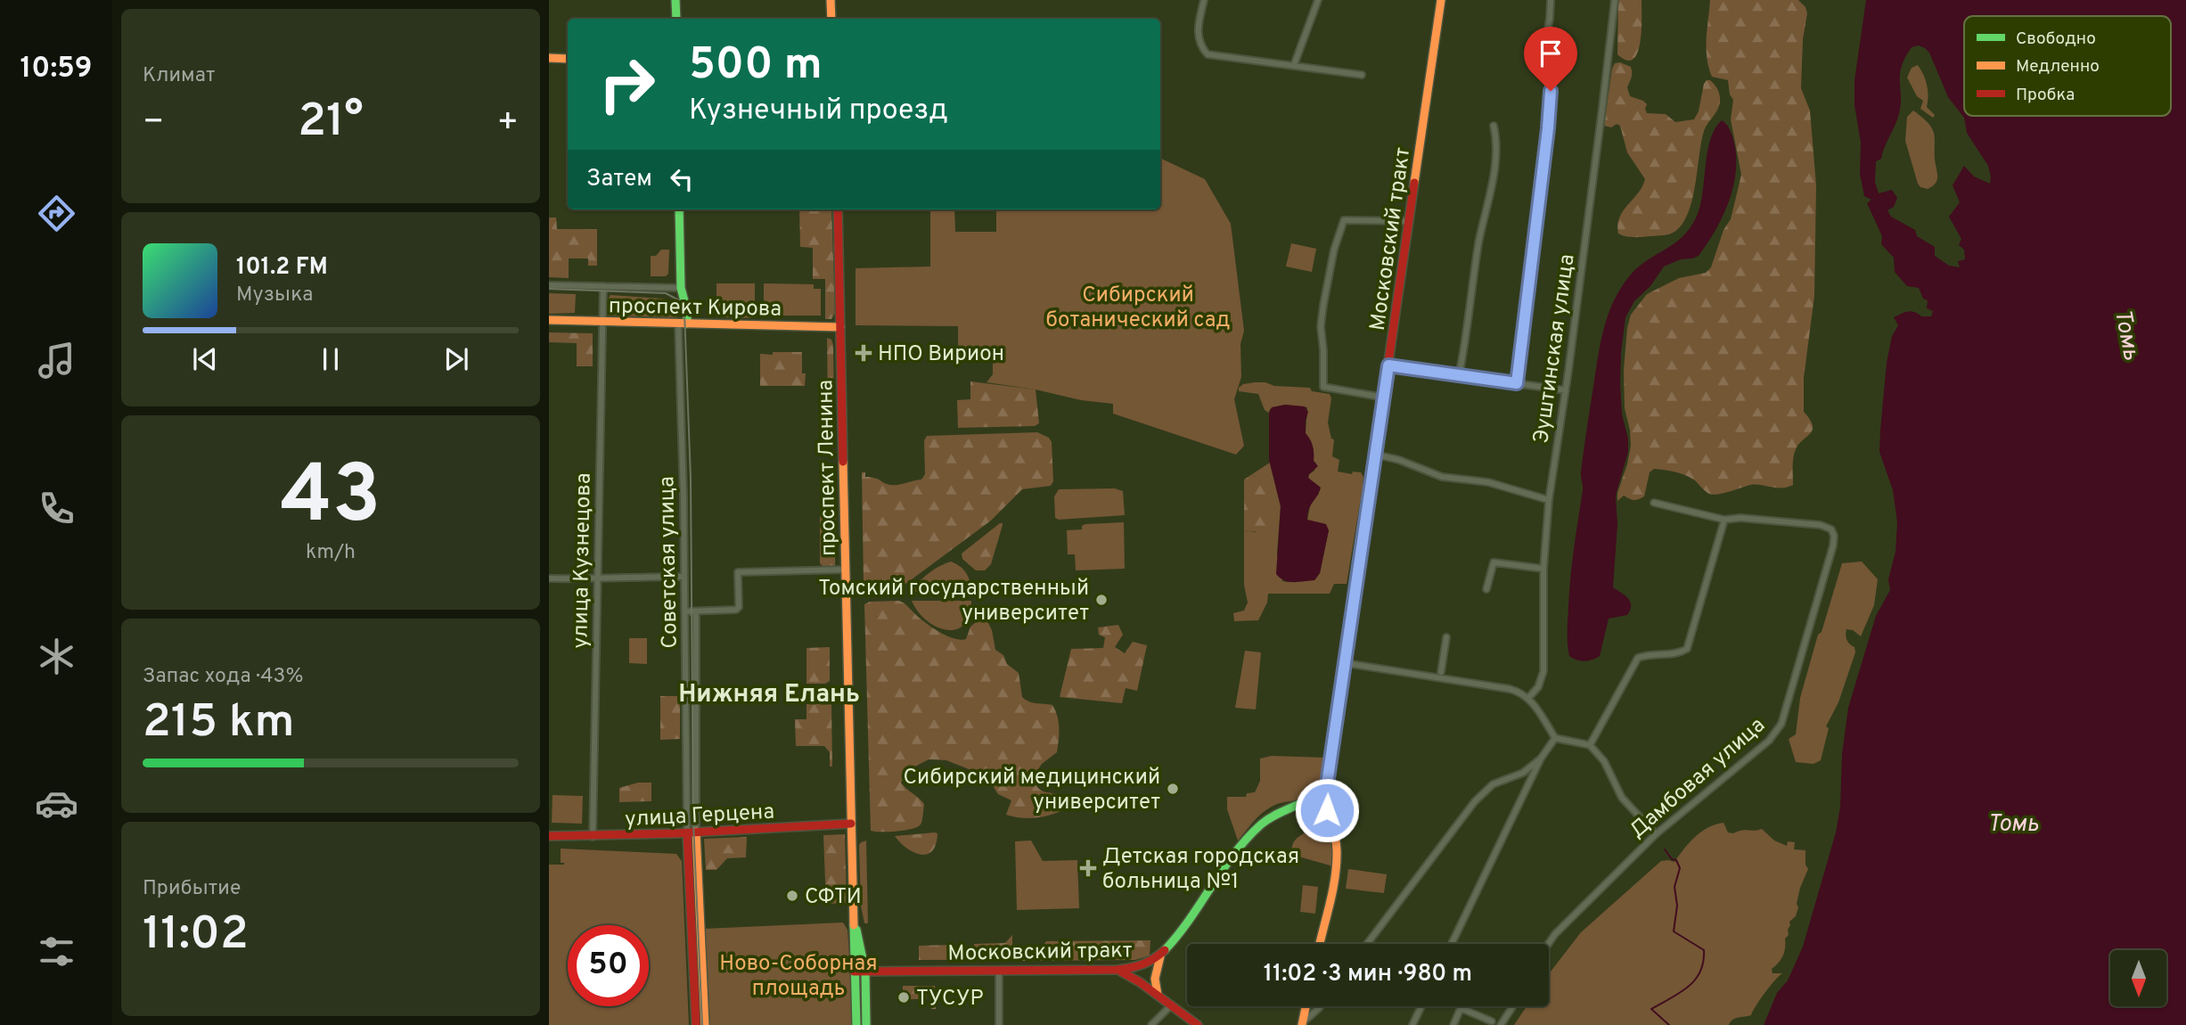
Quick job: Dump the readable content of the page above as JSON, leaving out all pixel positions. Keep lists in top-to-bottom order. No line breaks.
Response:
{"streets":{"main road":["Московский тракт","проспект Кирова","проспект Ленина","Советская улица","улица Герцена"],"street":["Эуштинская улица","улица Кузнецова","Дамбовая улица"]},"crossings":[["Московский тракт","проспект Ленина"],["проспект Кирова","проспект Ленина"],["проспект Кирова","улица Кузнецова"],["проспект Кирова","Советская улица"],["проспект Ленина","улица Герцена"],["улица Кузнецова","улица Герцена"],["Советская улица","улица Герцена"]],"districts":["Нижняя Елань"],"water":["Томь"],"parks":["Сибирский ботанический сад","Ново-Соборная площадь"],"places":{"health":["НПО Вирион","Детская городская больница №1"],"other":["Томский государственный университет","Сибирский медицинский университет","СФТИ","ТУСУР"]},"legend":["Свободно","Медленно","Пробка"],"north":"bottom","page":{"tabs":"10:59","tile":["Климат",["43","km/h"],["Запас хода · 43%","215 km"],["Прибытие","11:02"]],"turn":["500 m","Кузнечный проезд"],"heat":["−","21°","+"],"then":"Затем","song":["101.2 FM","Музыка"],"limit":"50","trip":"11:02 · 3 мин · 980 m"}}
